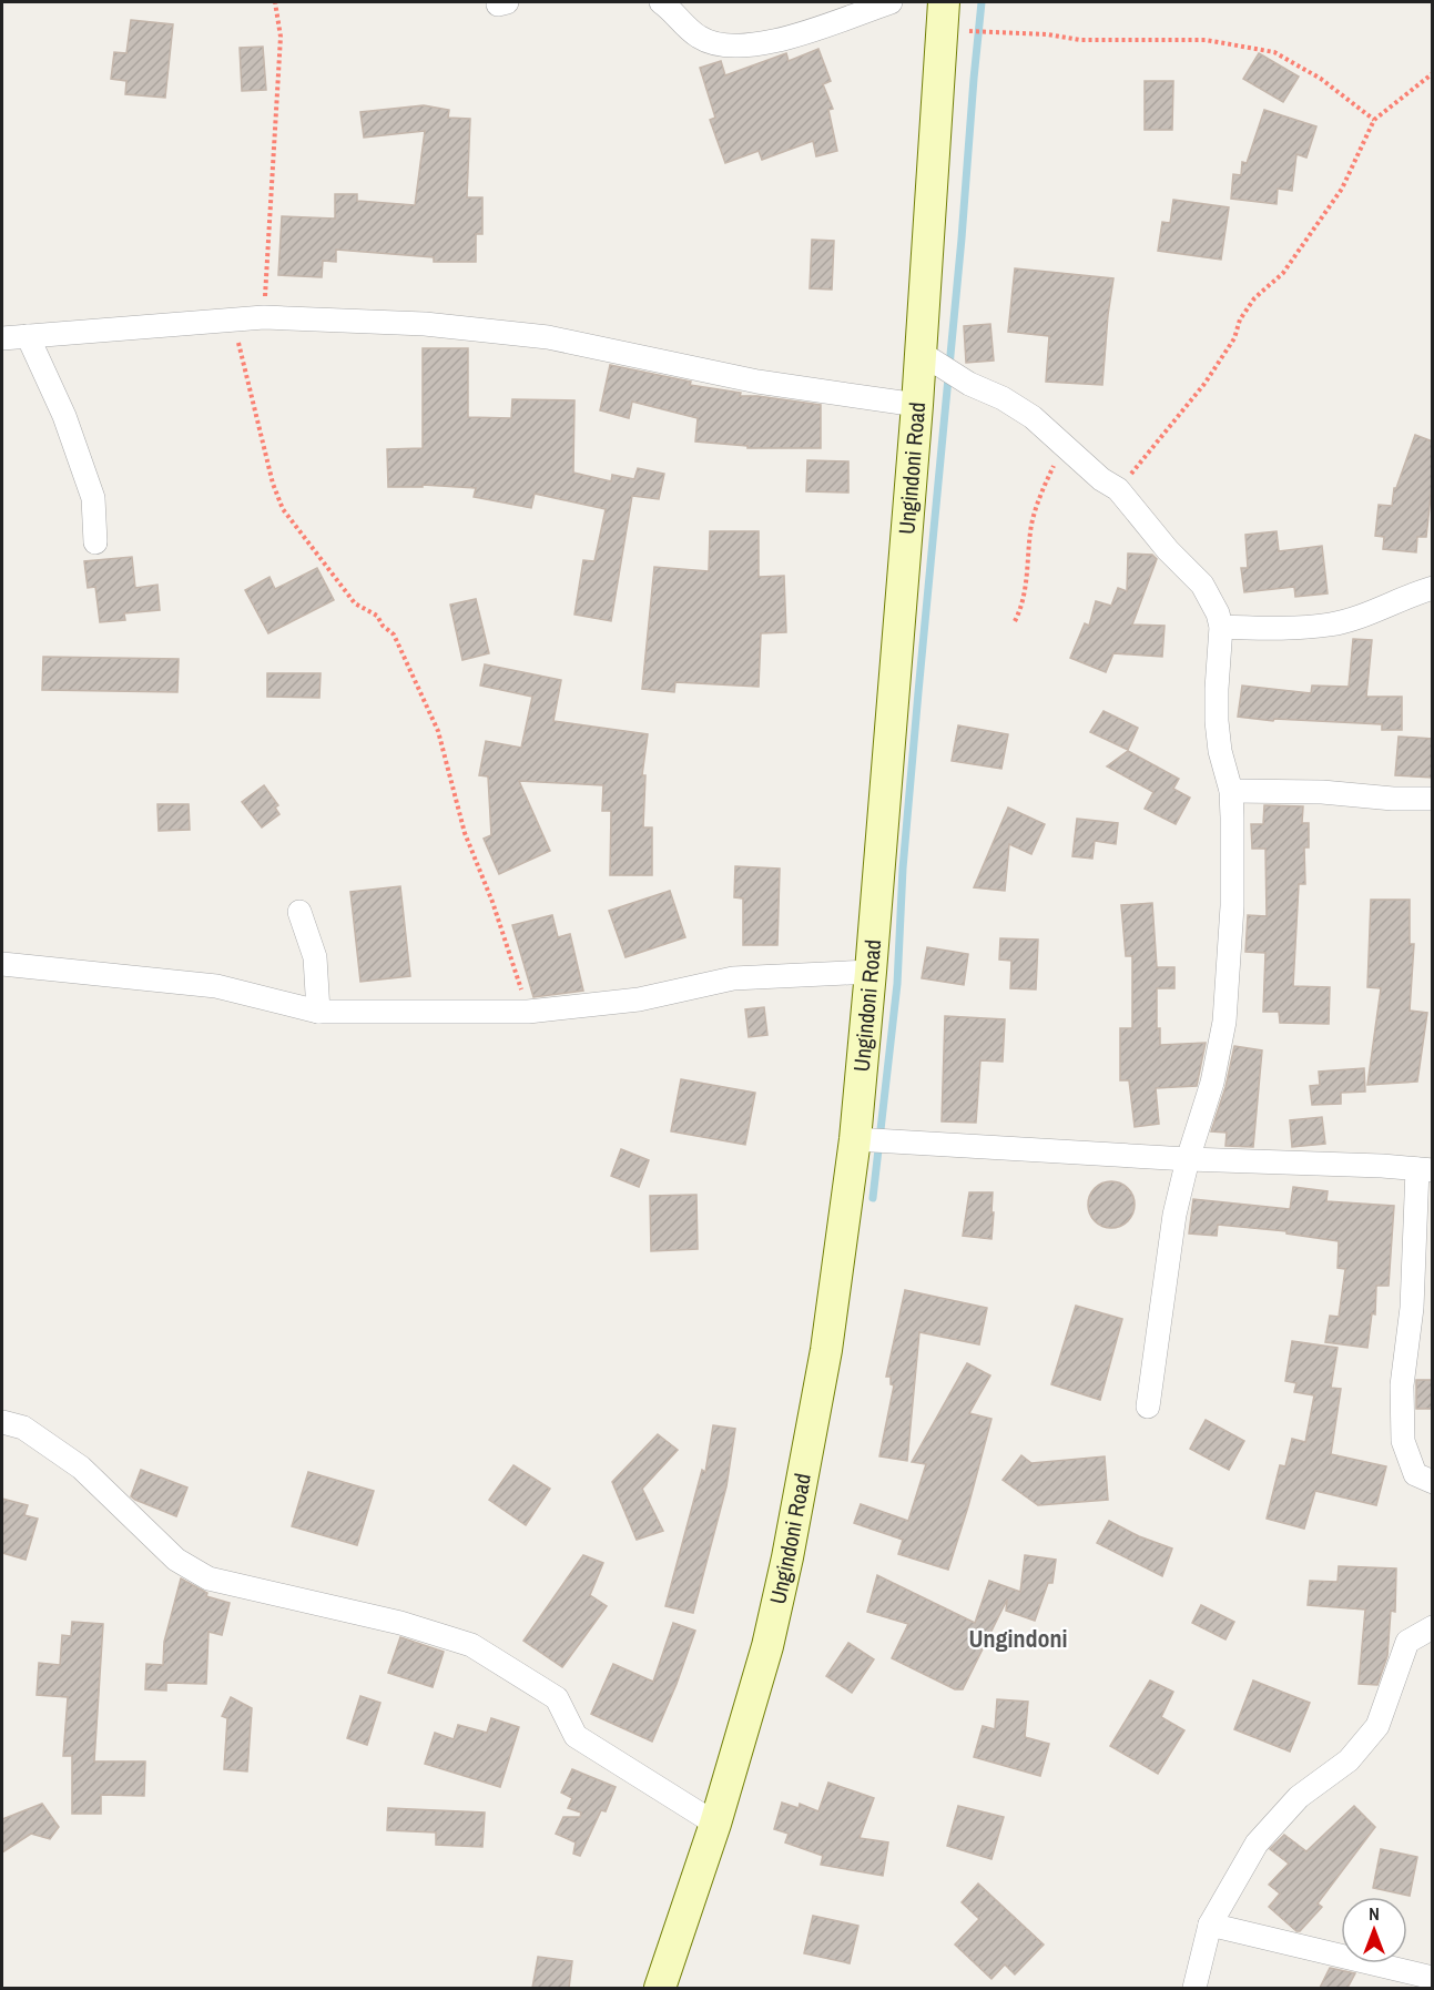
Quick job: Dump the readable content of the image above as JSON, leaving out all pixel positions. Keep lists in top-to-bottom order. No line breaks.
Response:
{"streets":{"main road":["Ungindoni Road"]},"districts":["Ungindoni"],"north":"top"}
